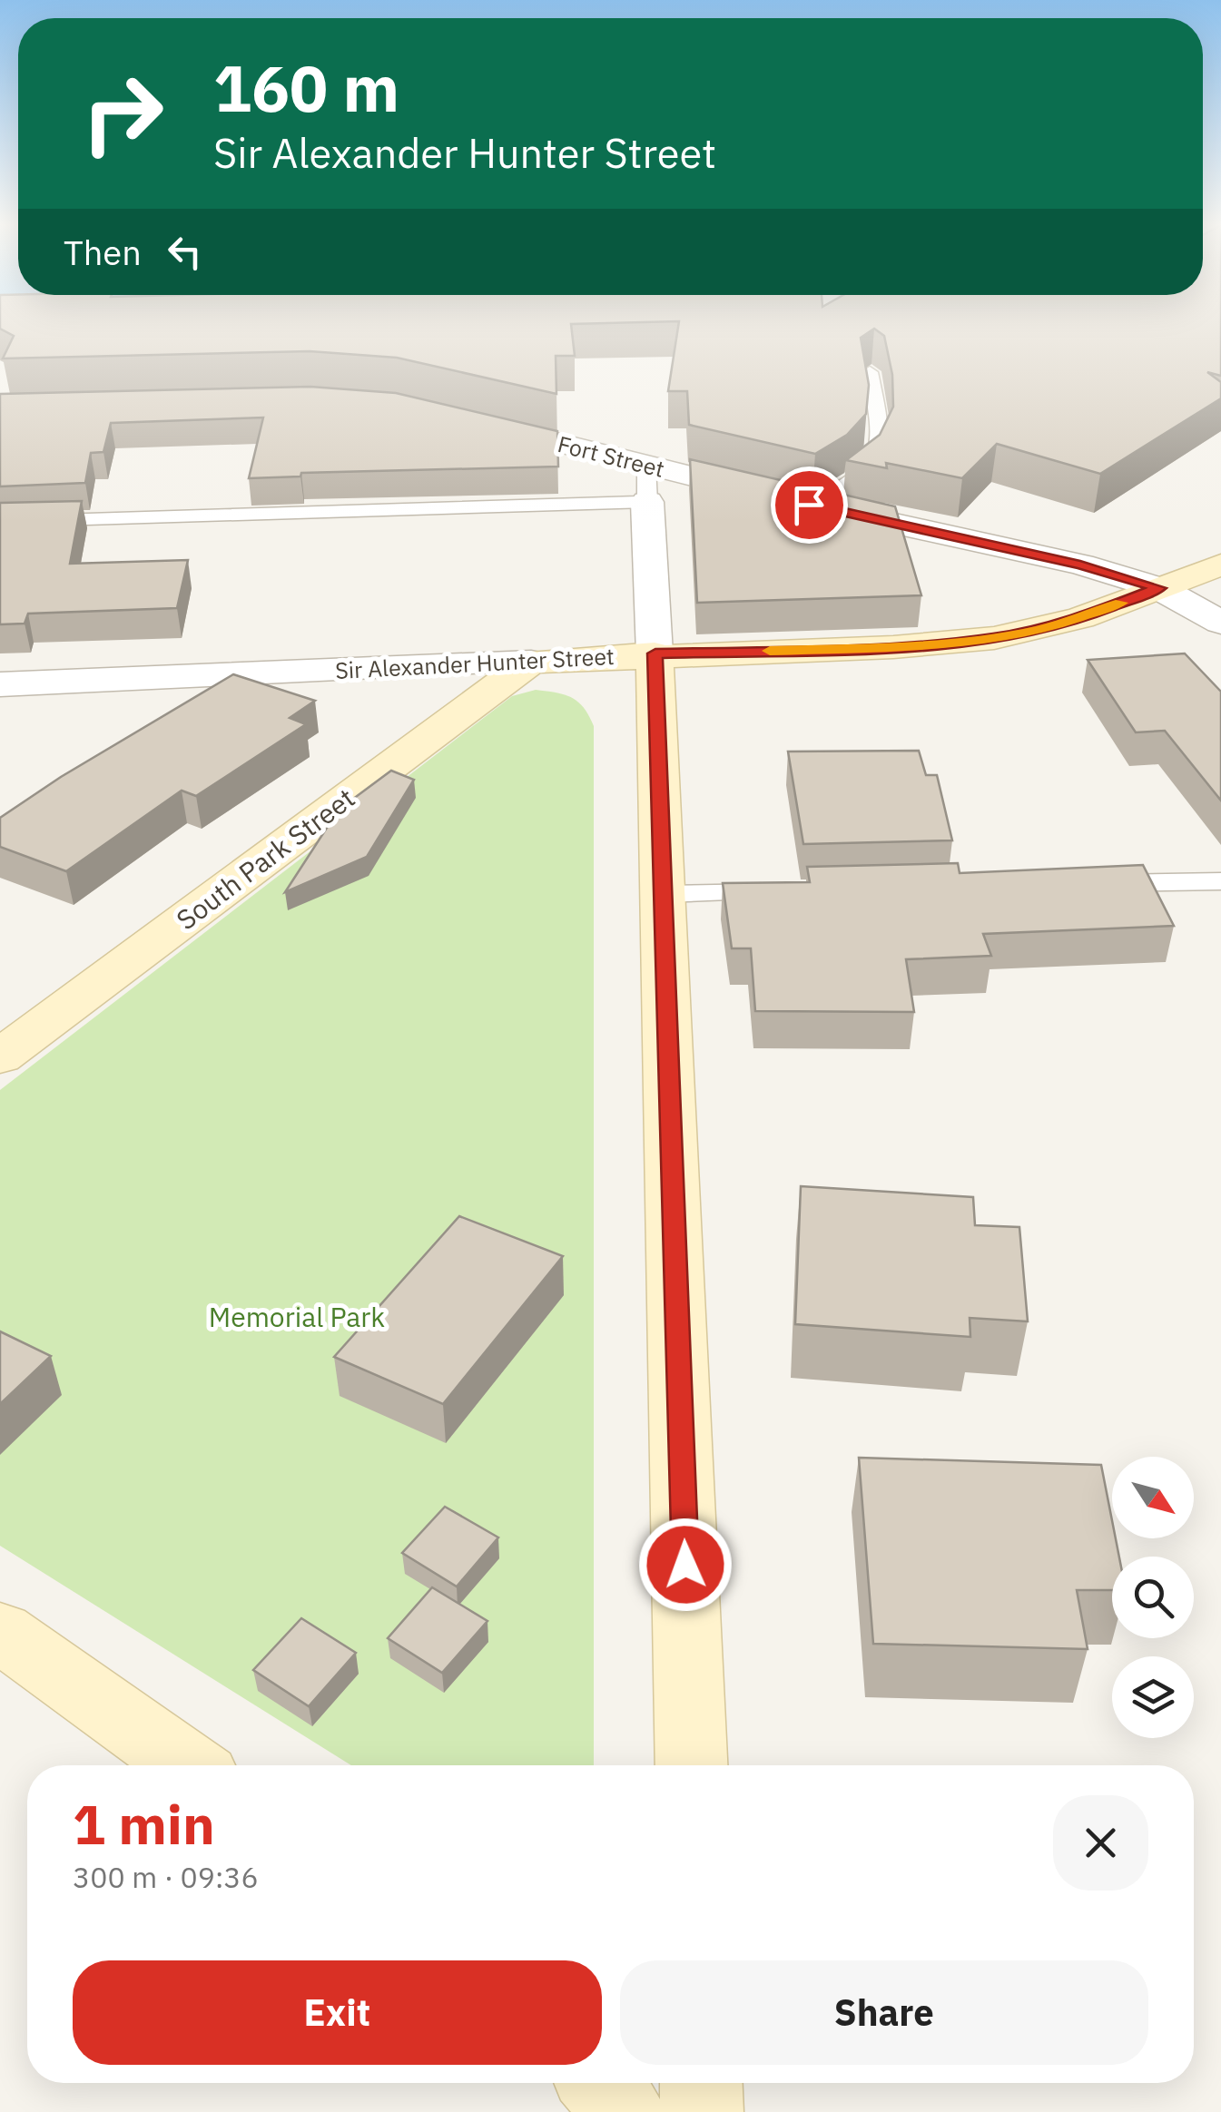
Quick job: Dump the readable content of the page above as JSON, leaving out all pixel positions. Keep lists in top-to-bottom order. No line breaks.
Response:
{"streets":{"main road":["Sir Alexander Hunter Street","South Park Street"],"street":["Fort Street"]},"crossings":[["Fort Street","Sir Alexander Hunter Street"],["Sir Alexander Hunter Street","South Park Street"]],"parks":["Memorial Park"],"north":"bottom right","page":{"turn":["160 m","Sir Alexander Hunter Street"],"then":"Then","heading":["1 min","300 m · 09:36"],"buttons":["Exit","Share"]}}
